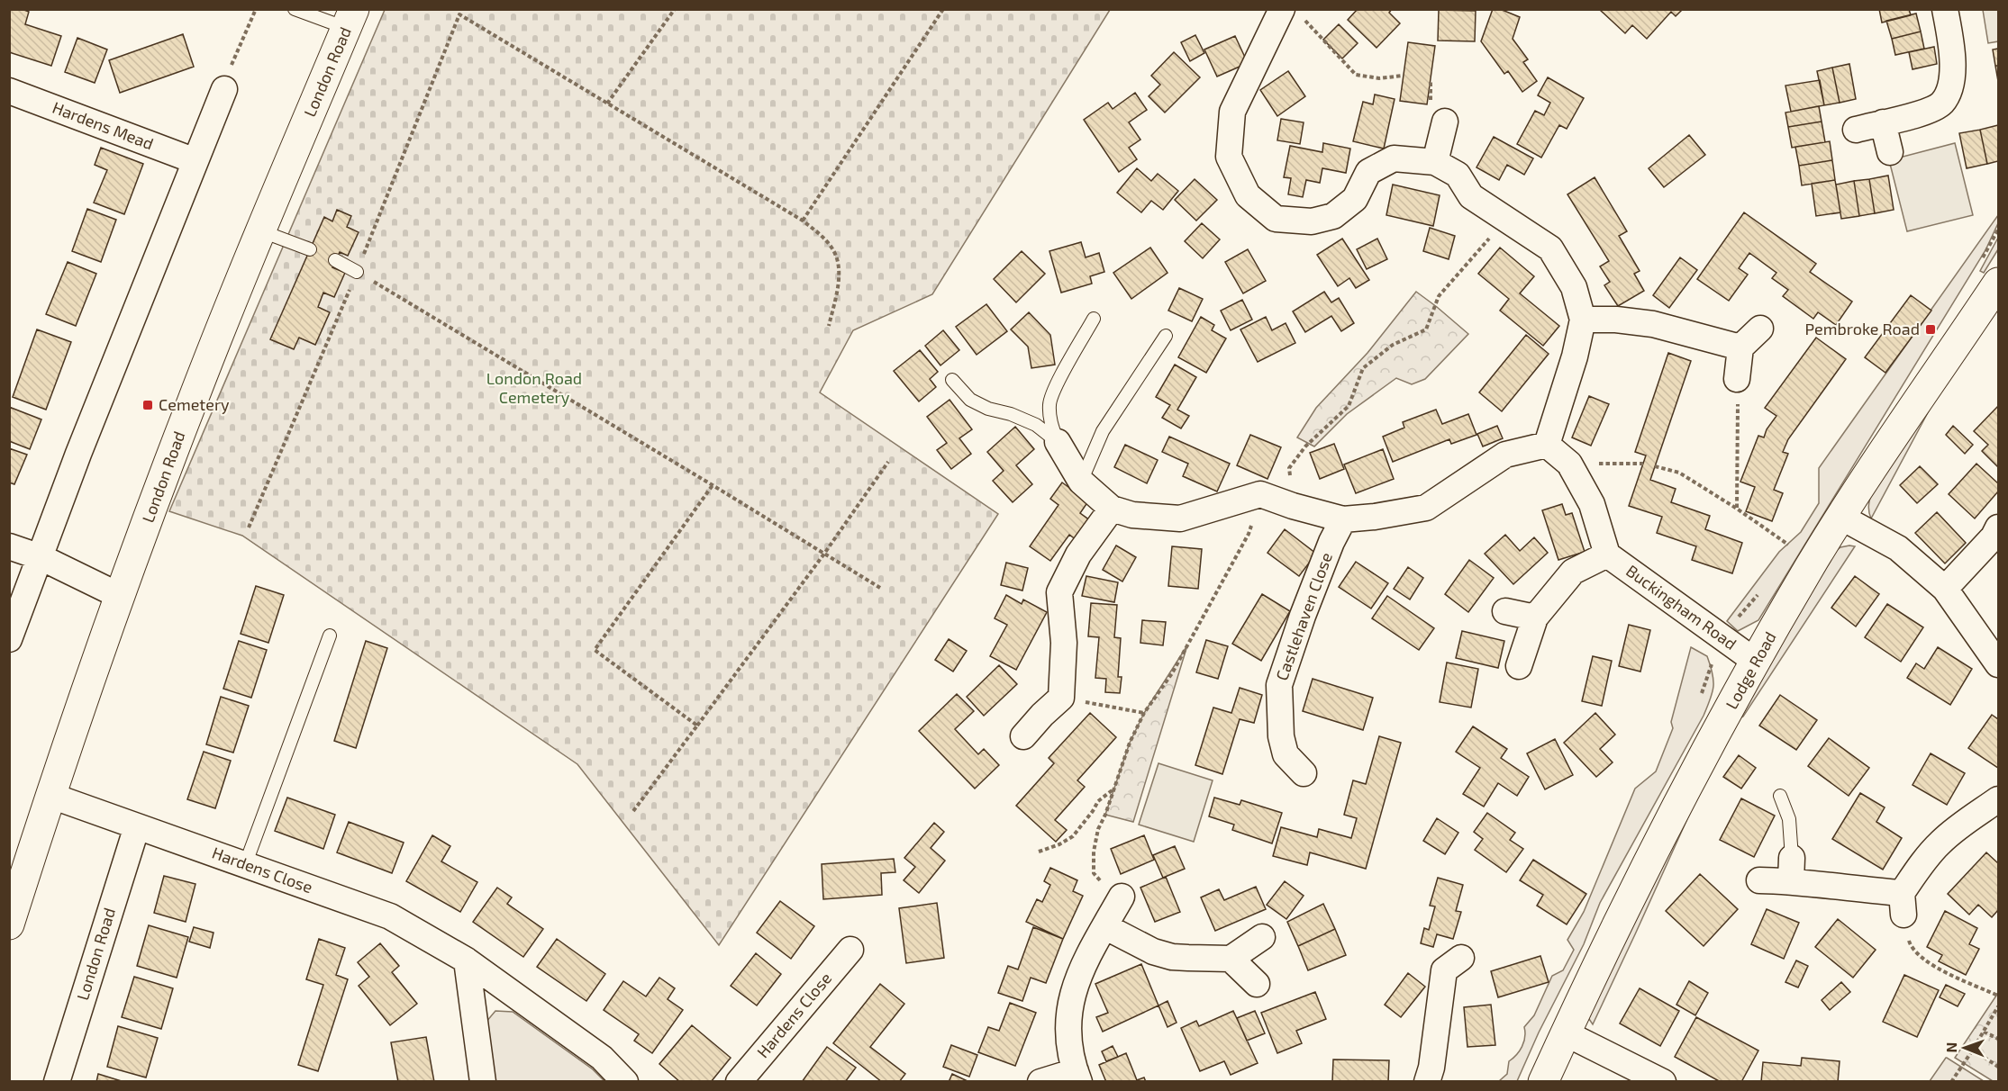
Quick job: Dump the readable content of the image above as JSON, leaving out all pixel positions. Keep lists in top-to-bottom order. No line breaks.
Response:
{"streets":{"street":["London Road","Hardens Mead","Buckingham Road","Castlehaven Close","Lodge Road","Hardens Close"]},"crossings":[["London Road","Hardens Close"],["Buckingham Road","Lodge Road"]],"parks":["London Road Cemetery"],"places":{"transit":["Pembroke Road","Cemetery"]},"north":"left"}
